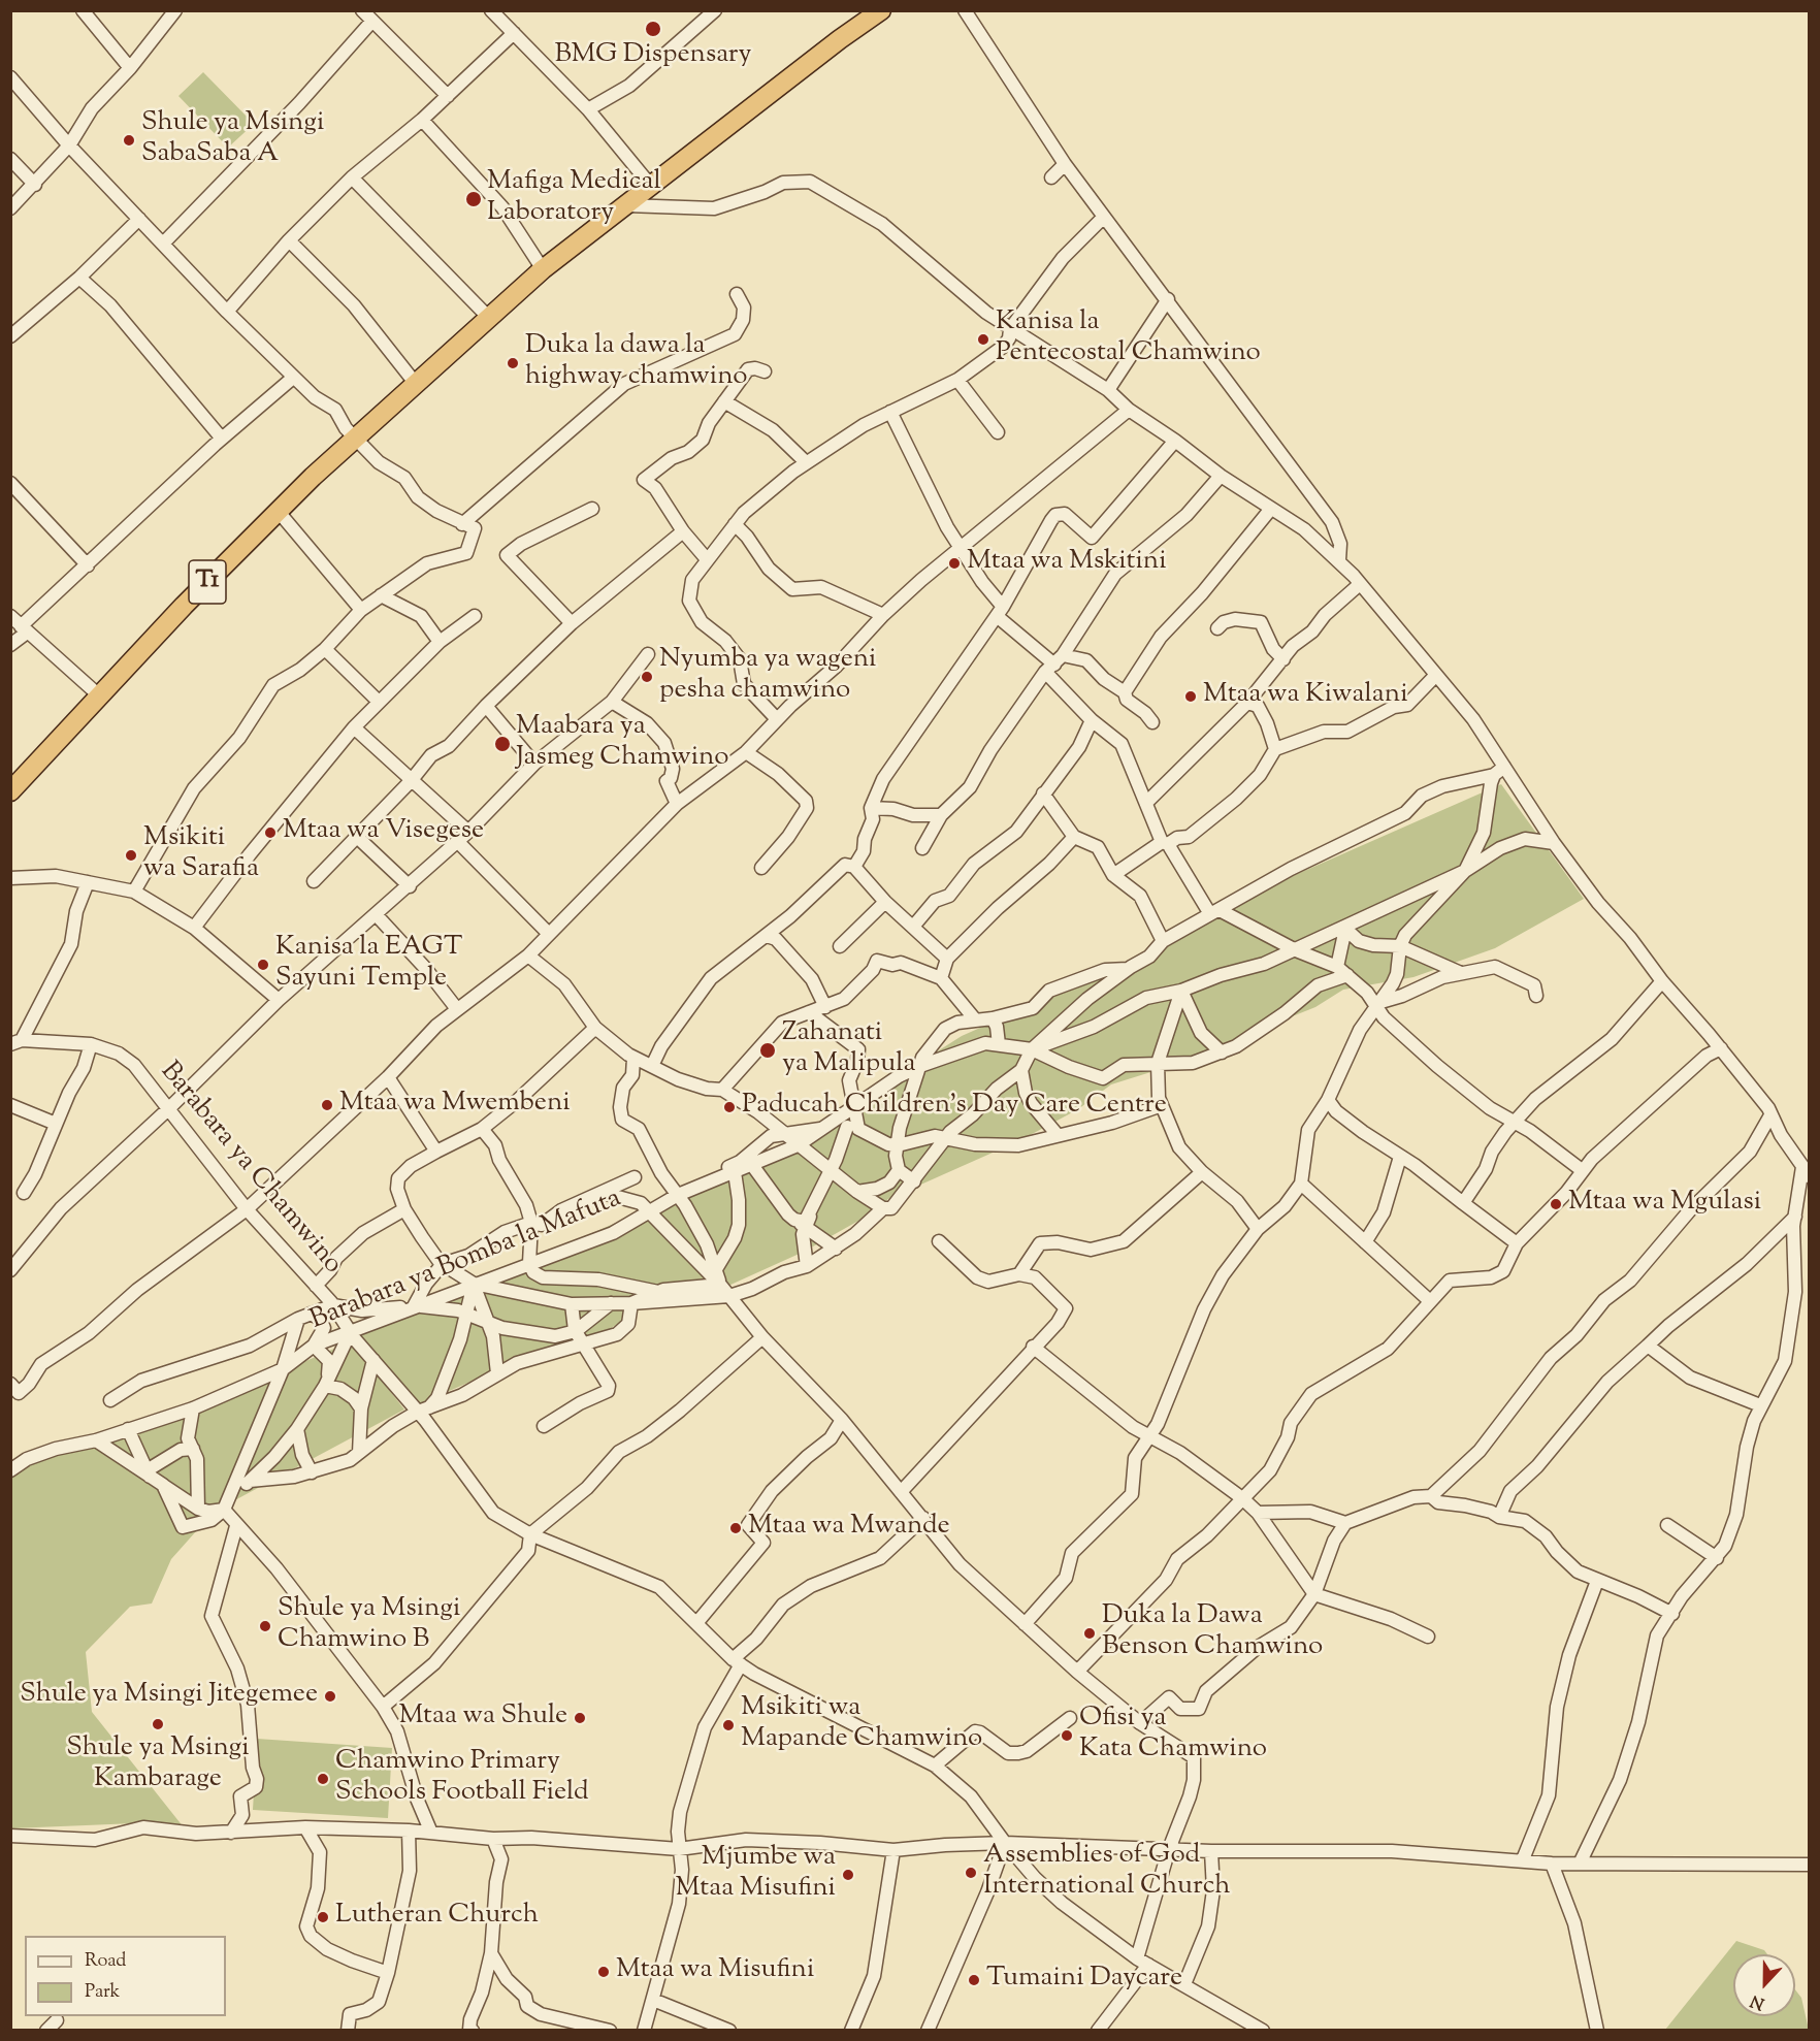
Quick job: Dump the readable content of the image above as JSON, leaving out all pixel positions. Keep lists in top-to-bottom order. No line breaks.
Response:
{"streets":{"highway":["T1"],"street":["Barabara ya Chamwino","Barabara ya Bomba la Mafuta"]},"crossings":[["Barabara ya Chamwino","Barabara ya Bomba la Mafuta"]],"places":["BMG Dispensary","Shule ya Msingi SabaSaba A","Mafiga Medical Laboratory","Kanisa la Pentecostal Chamwino","Duka la dawa la highway chamwino","Mtaa wa Mskitini","Nyumba ya wageni pesha chamwino","Mtaa wa Kiwalani","Maabara ya Jasmeg Chamwino","Mtaa wa Visegese","Msikiti wa Sarafia","Kanisa la EAGT Sayuni Temple","Zahanati ya Malipula","Mtaa wa Mwembeni","Paducah Children's Day Care Centre","Mtaa wa Mgulasi","Mtaa wa Mwande","Shule ya Msingi Chamwino B","Duka la Dawa Benson Chamwino","Shule ya Msingi Jitegemee","Mtaa wa Shule","Shule ya Msingi Kambarage","Msikiti wa Mapande Chamwino","Ofisi ya Kata Chamwino","Chamwino Primary Schools Football Field","Assemblies of God International Church","Mjumbe wa Mtaa Misufini","Lutheran Church","Mtaa wa Misufini","Tumaini Daycare"],"legend":["Road","Park"],"north":"bottom"}
